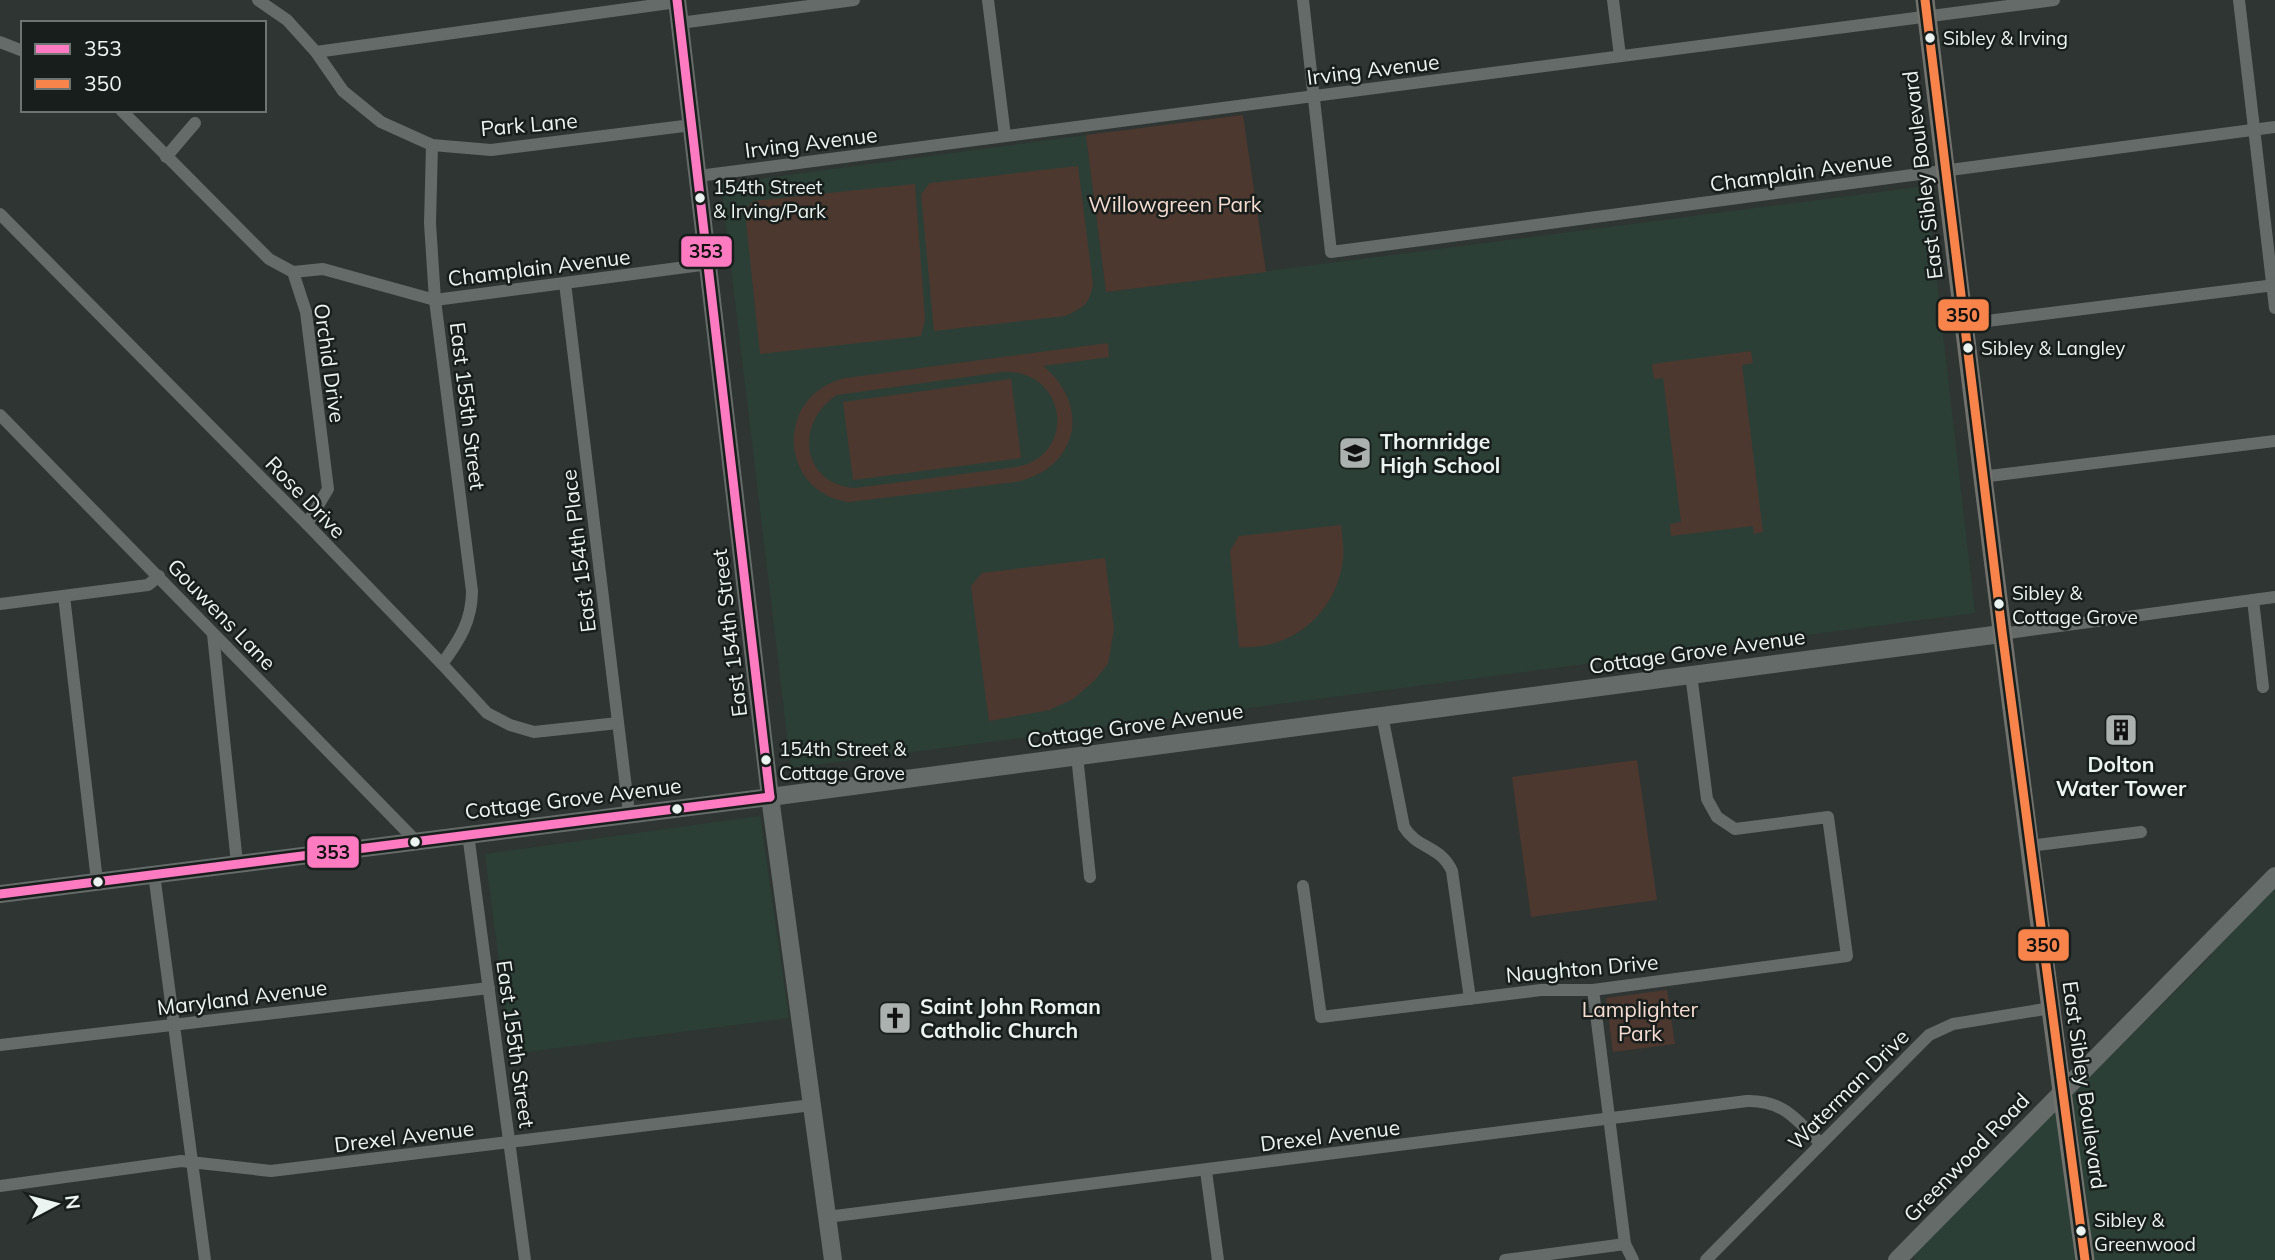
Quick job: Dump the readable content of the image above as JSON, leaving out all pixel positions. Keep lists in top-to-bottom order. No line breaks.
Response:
{"streets":{"main road":["East Sibley Boulevard","East 154th Street","Cottage Grove Avenue","Greenwood Road"],"street":["Irving Avenue","Park Lane","Champlain Avenue","Orchid Drive","East 155th Street","Rose Drive","East 154th Place","Gouwens Lane","Naughton Drive","Maryland Avenue","Waterman Drive","Drexel Avenue"]},"crossings":[["Irving Avenue","Champlain Avenue"],["Irving Avenue","East Sibley Boulevard"],["Irving Avenue","East 154th Street"],["Park Lane","East 155th Street"],["Park Lane","East 154th Street"],["Champlain Avenue","East Sibley Boulevard"],["Champlain Avenue","Orchid Drive"],["Champlain Avenue","East 155th Street"],["Champlain Avenue","East 154th Place"],["Champlain Avenue","East 154th Street"],["East Sibley Boulevard","Cottage Grove Avenue"],["East Sibley Boulevard","Waterman Drive"],["East Sibley Boulevard","Greenwood Road"],["Orchid Drive","Rose Drive"],["East 155th Street","Rose Drive"],["East 155th Street","Cottage Grove Avenue"],["East 155th Street","Maryland Avenue"],["East 155th Street","Drexel Avenue"],["Rose Drive","East 154th Place"],["East 154th Place","Cottage Grove Avenue"],["Gouwens Lane","Cottage Grove Avenue"],["East 154th Street","Cottage Grove Avenue"],["East 154th Street","Drexel Avenue"],["Cottage Grove Avenue","Naughton Drive"],["Waterman Drive","Drexel Avenue"]],"parks":["Willowgreen Park","Lamplighter Park"],"places":{"other":["Sibley & Irving","154th Street & Irving/Park","Sibley & Langley","Sibley & Cottage Grove","154th Street & Cottage Grove","Sibley & Greenwood"],"school or university":["Thornridge High School"],"building":["Dolton Water Tower"],"church":["Saint John Roman Catholic Church"]},"lines":["transit line 353","transit line 350"],"legend":["353","350"],"north":"right"}
